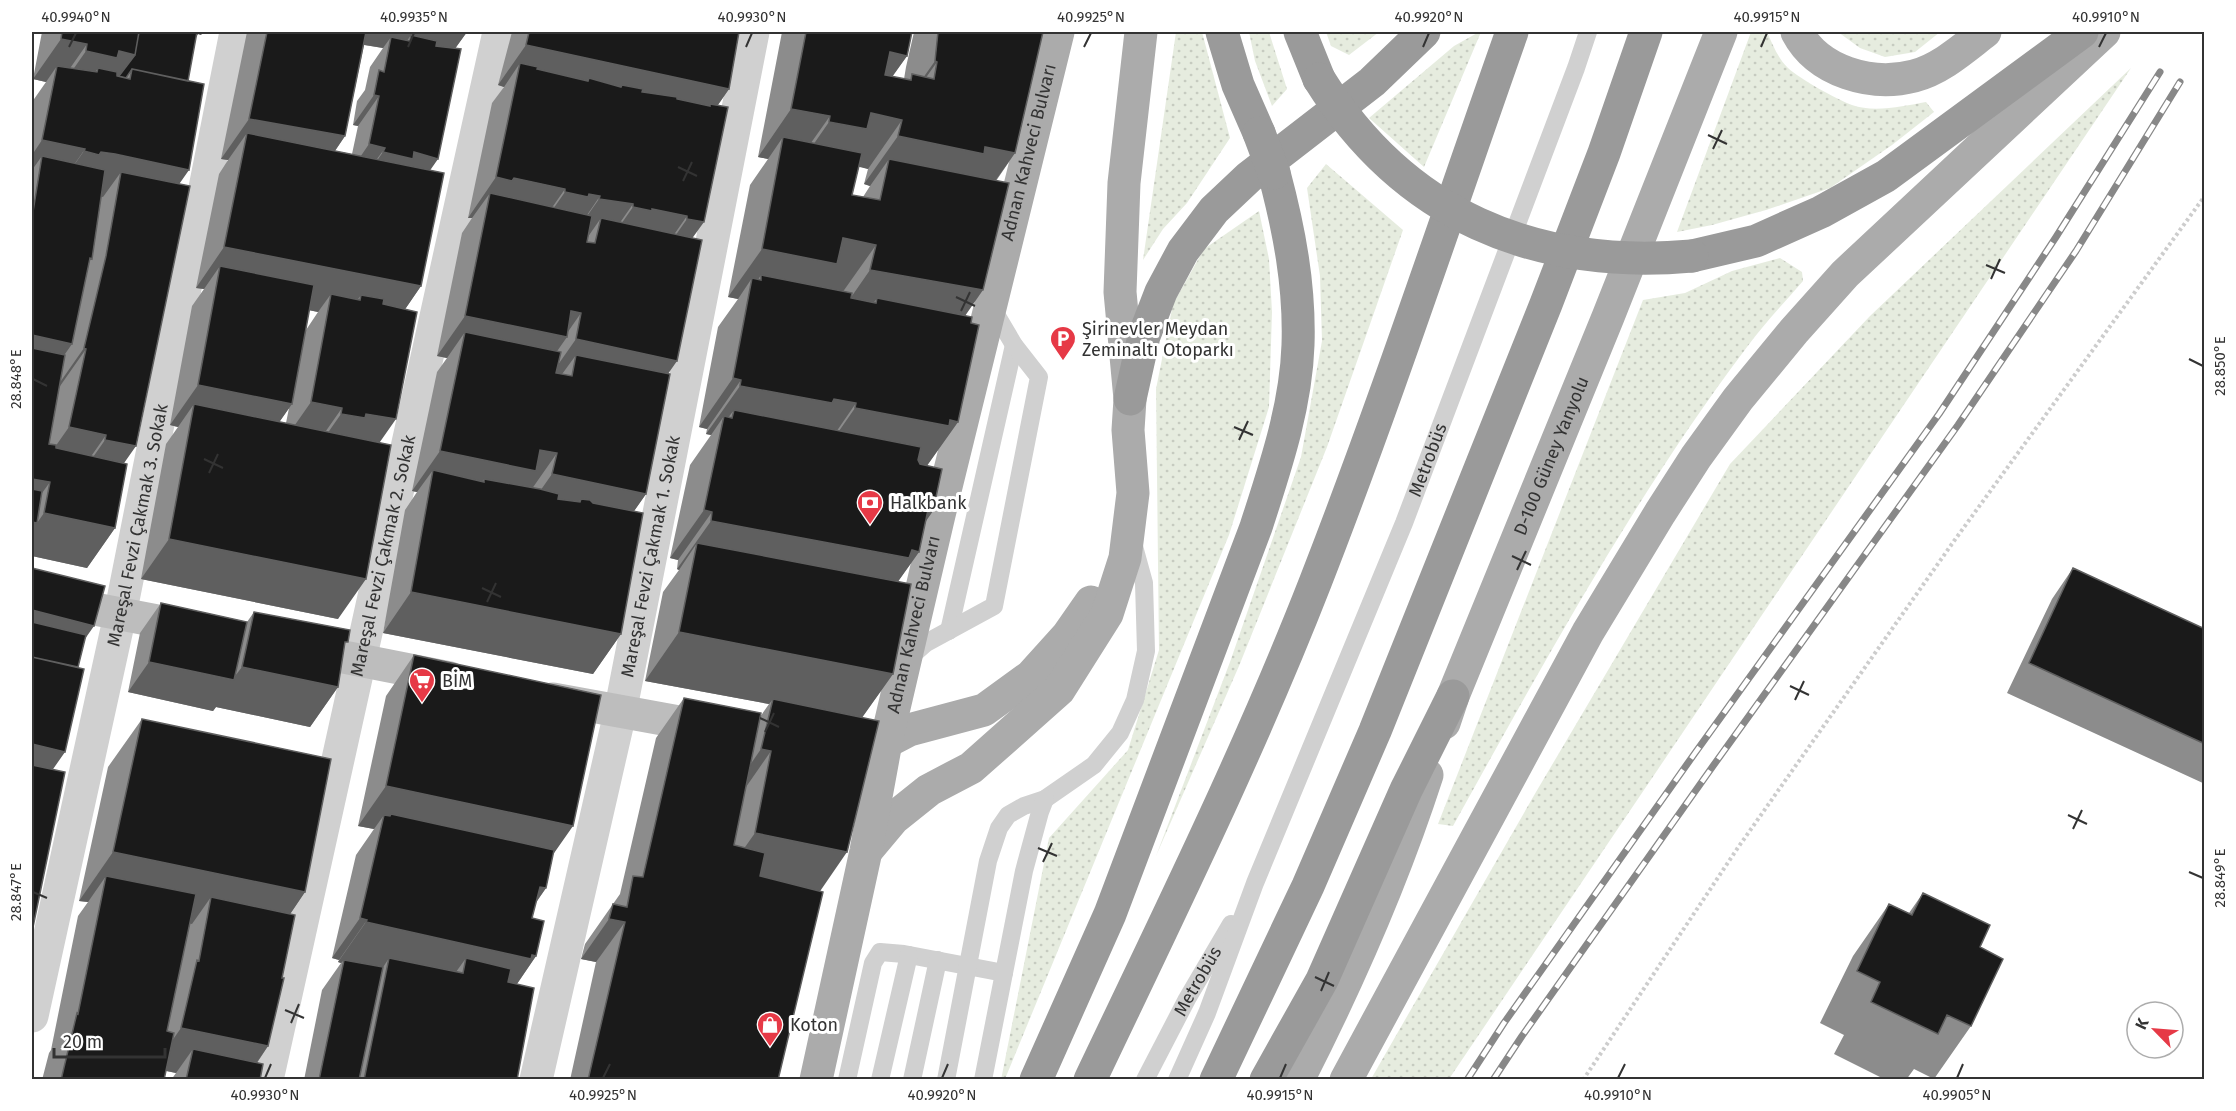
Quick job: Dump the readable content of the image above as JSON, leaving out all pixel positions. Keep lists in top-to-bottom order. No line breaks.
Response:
{"streets":{"main road":["Adnan Kahveci Bulvarı","D-100 Güney Yanyolu"],"street":["Mareşal Fevzi Çakmak 3. Sokak","Mareşal Fevzi Çakmak 2. Sokak","Mareşal Fevzi Çakmak 1. Sokak"],"lane":["Metrobüs"]},"places":{"parking":["Şirinevler Meydan Zeminaltı Otoparkı"],"bank":["Halkbank"],"supermarket":["BİM"],"shop":["Koton"]},"scale_bar":"20 m","north":"top left","coordinates":["40.9940°N","40.9935°N","40.9930°N","40.9925°N","40.9920°N","40.9915°N","40.9910°N","28.850°E","28.848°E","28.849°E","28.847°E","40.9905°N"]}
